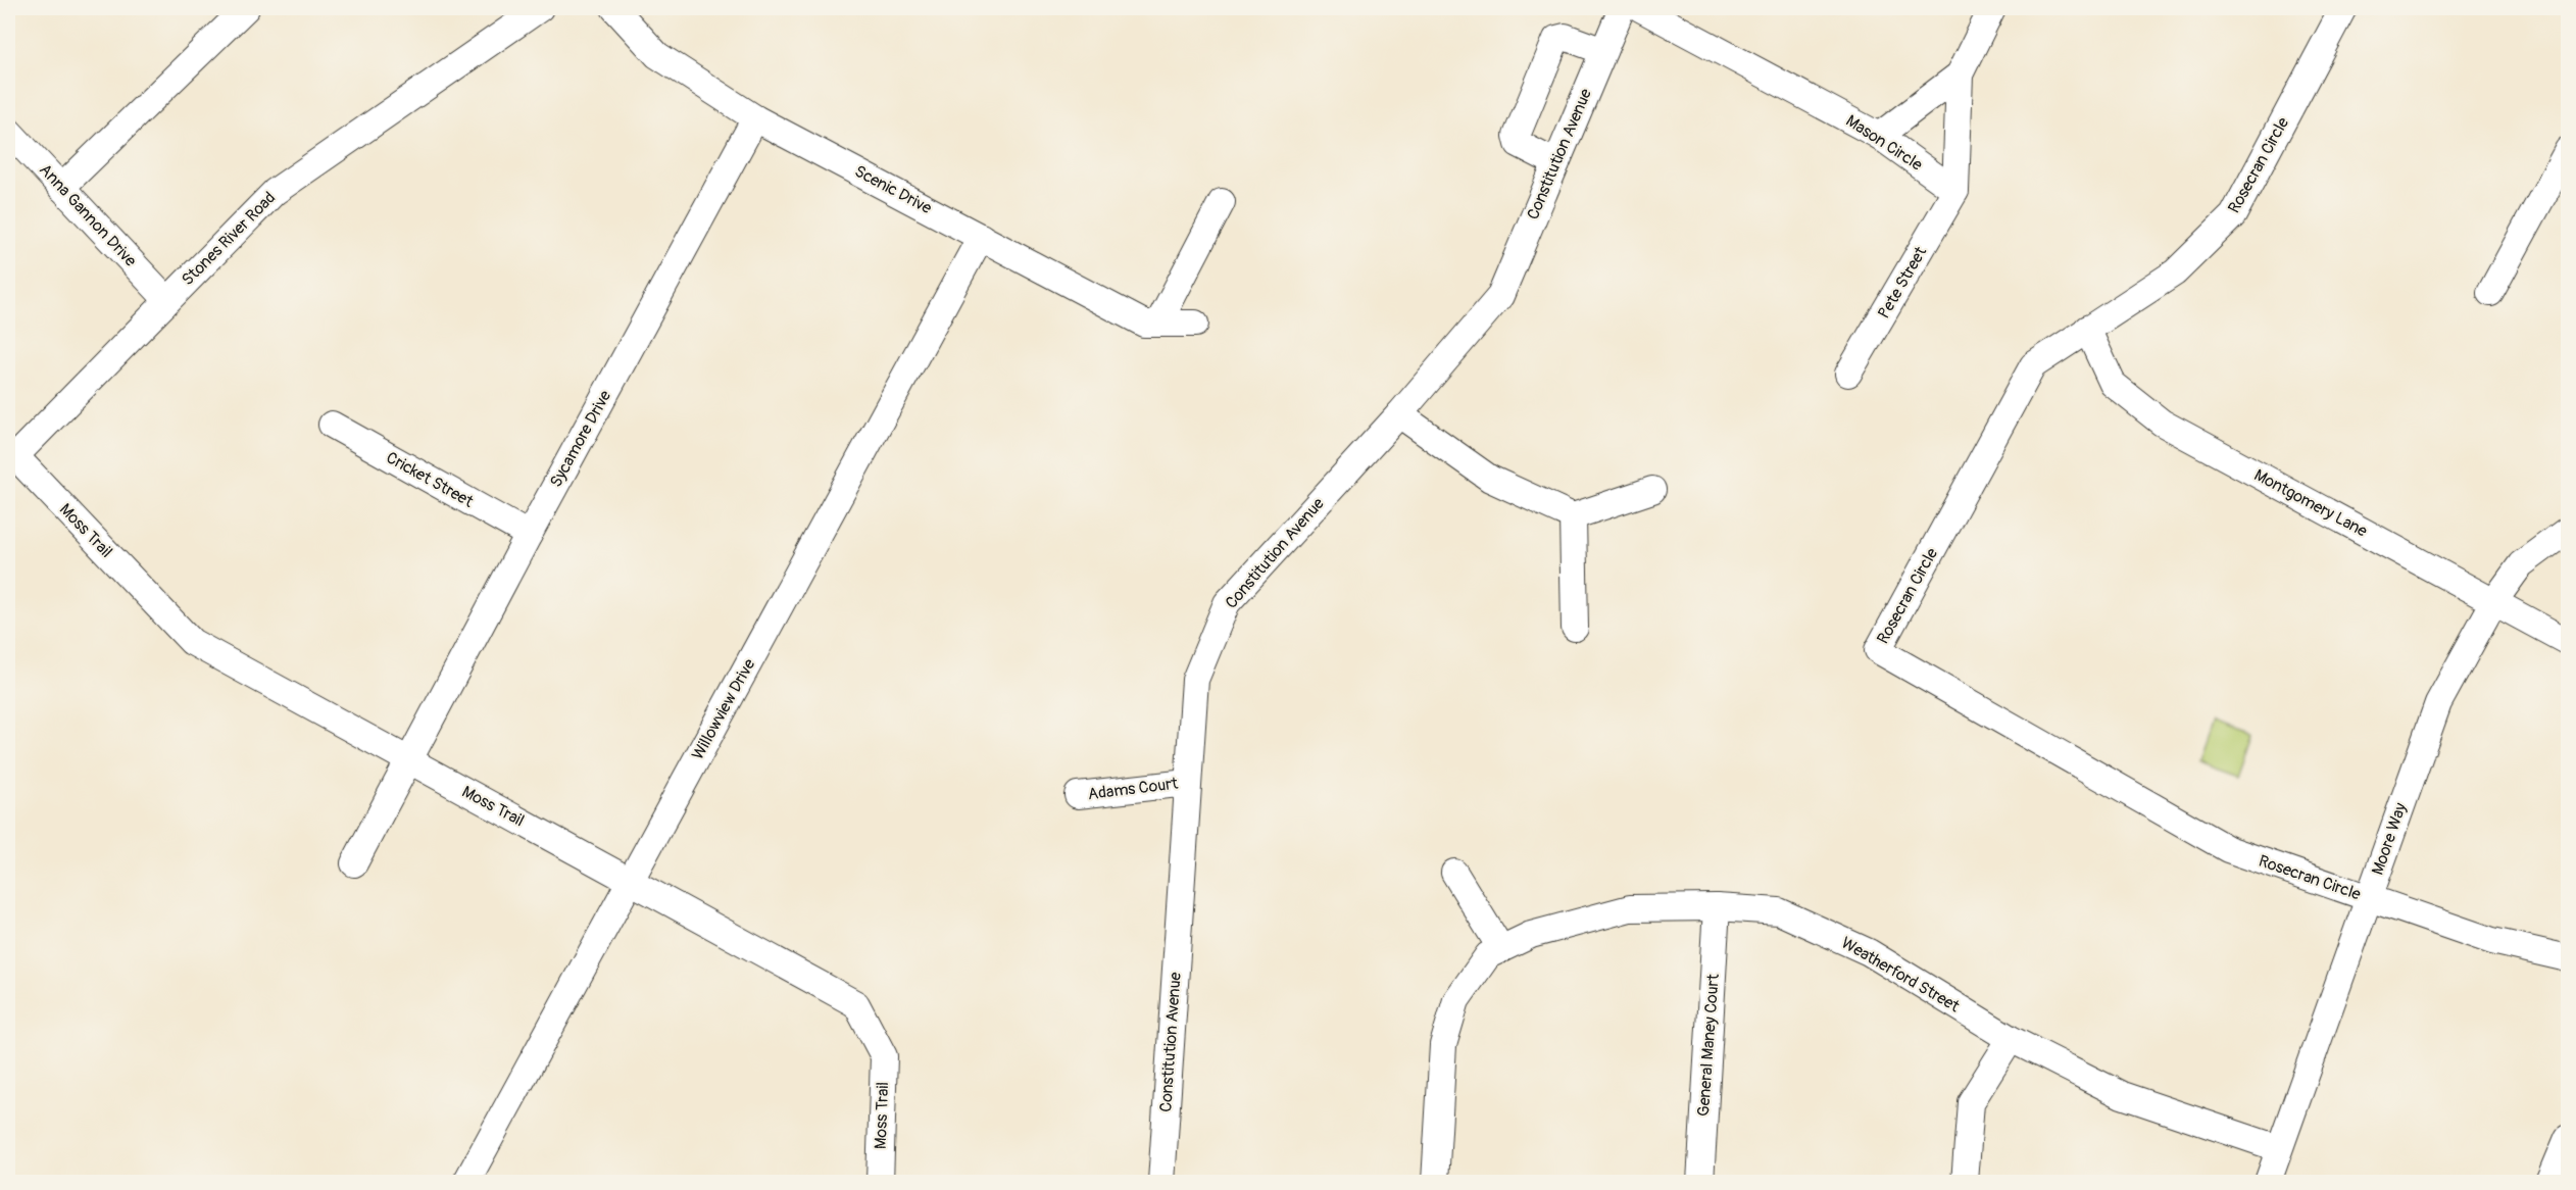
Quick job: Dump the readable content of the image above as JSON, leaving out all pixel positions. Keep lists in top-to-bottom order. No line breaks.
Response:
{"streets":{"street":["Mason Circle","Constitution Avenue","Rosecran Circle","Scenic Drive","Anna Gannon Drive","Stones River Road","Pete Street","Sycamore Drive","Cricket Street","Montgomery Lane","Moss Trail","Willowview Drive","Adams Court","Moore Way","Weatherford Street","General Maney Court"]},"crossings":[["Mason Circle","Pete Street"],["Constitution Avenue","Adams Court"],["Rosecran Circle","Montgomery Lane"],["Rosecran Circle","Moore Way"],["Scenic Drive","Sycamore Drive"],["Scenic Drive","Willowview Drive"],["Anna Gannon Drive","Stones River Road"],["Stones River Road","Moss Trail"],["Sycamore Drive","Cricket Street"],["Sycamore Drive","Moss Trail"],["Montgomery Lane","Moore Way"],["Moss Trail","Willowview Drive"],["Moore Way","Weatherford Street"],["Weatherford Street","General Maney Court"]]}
